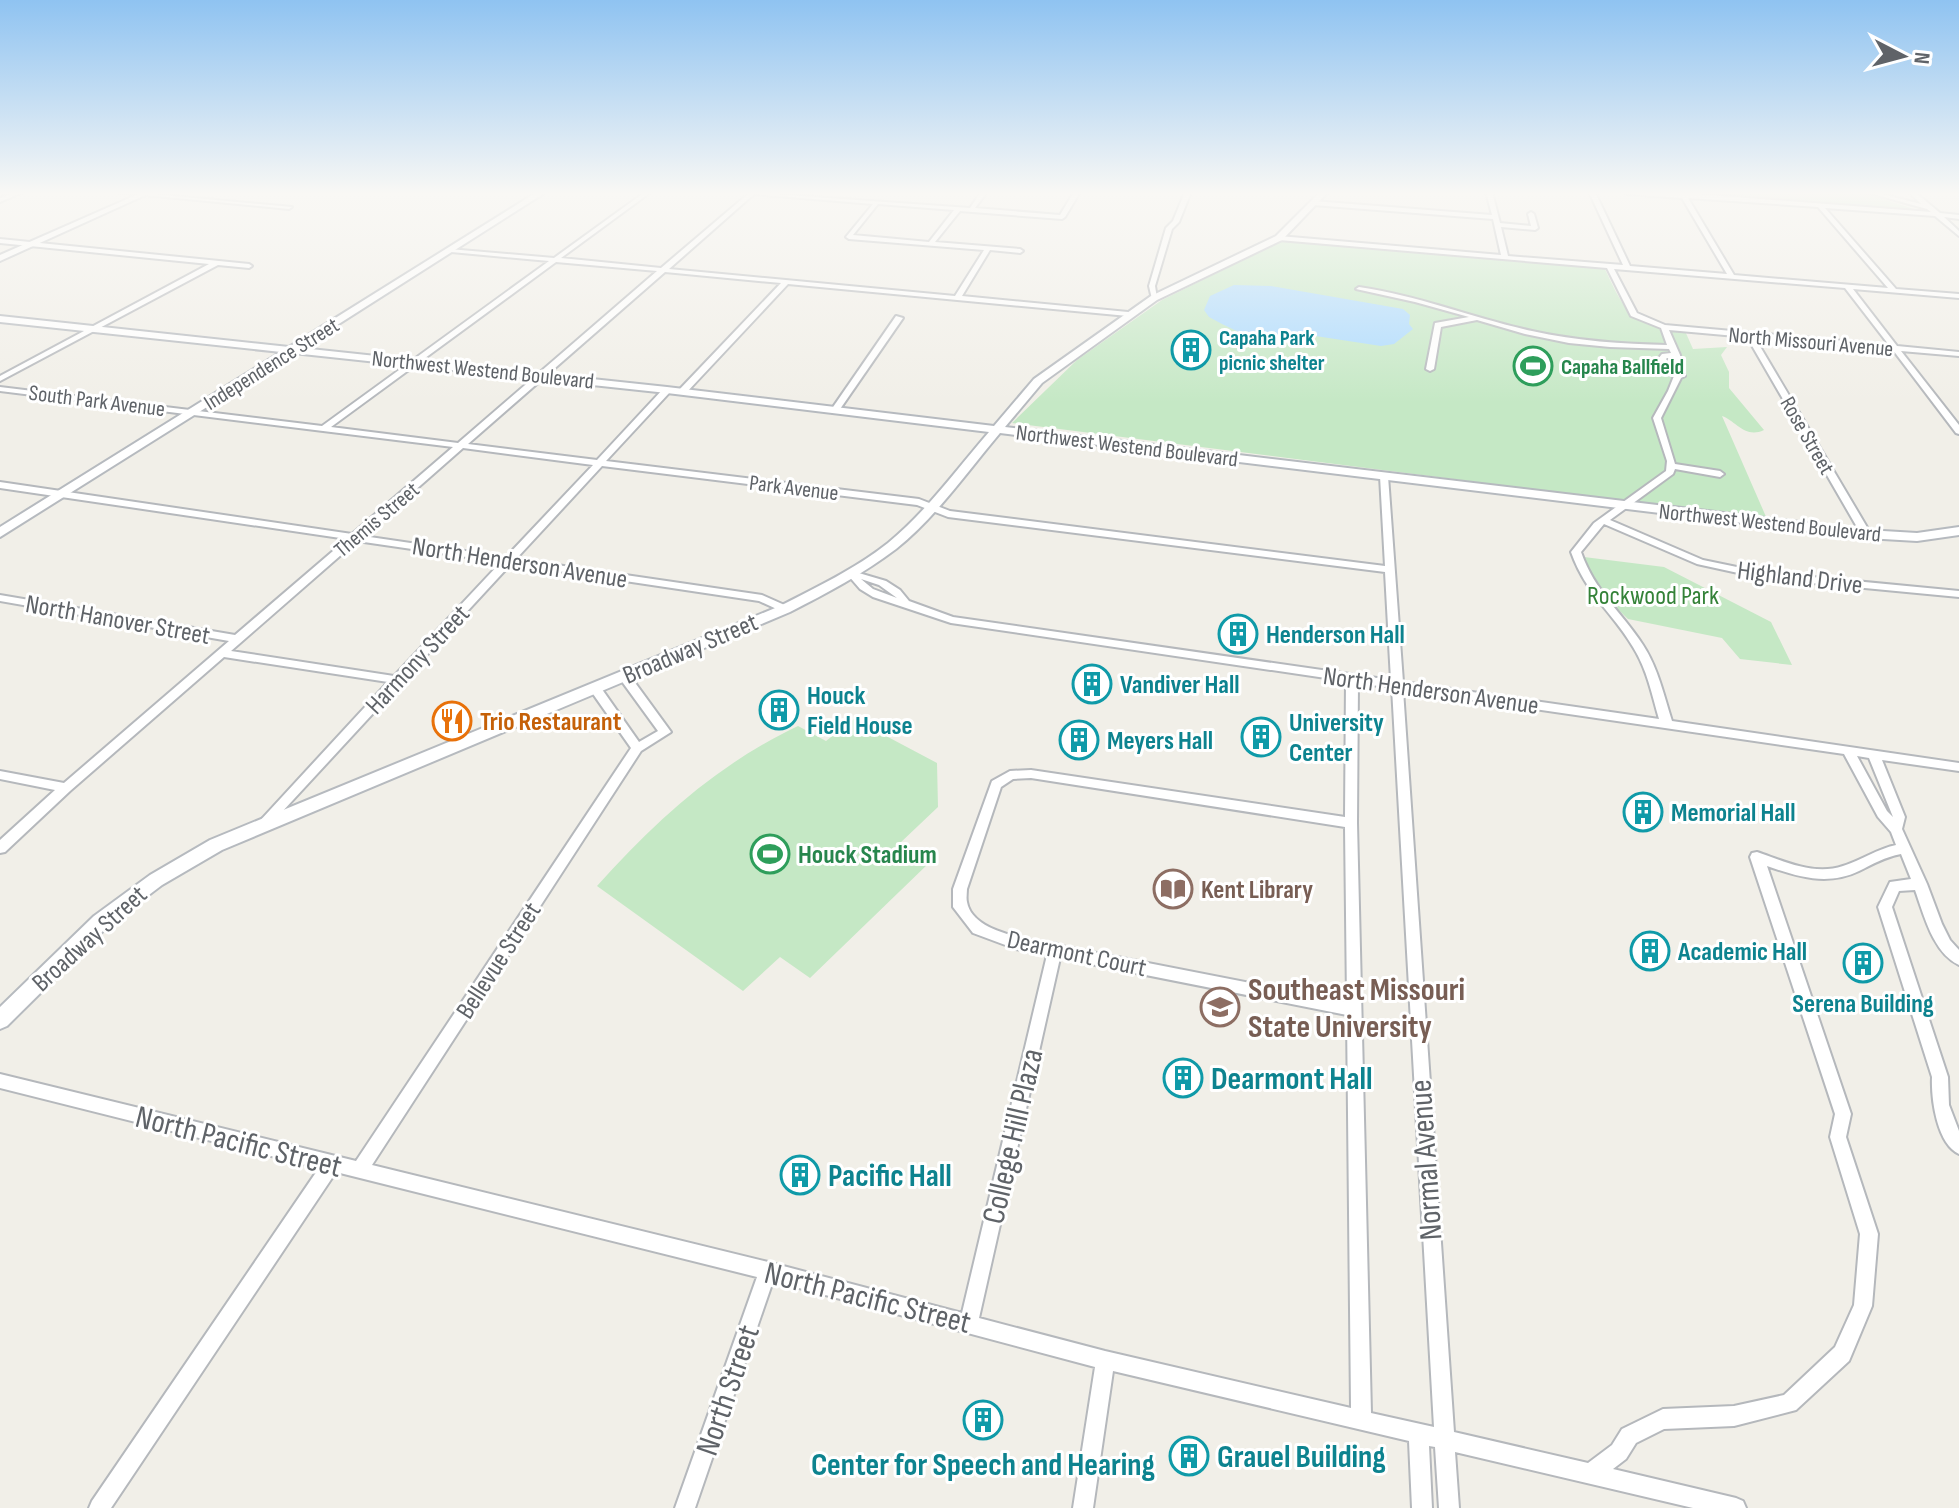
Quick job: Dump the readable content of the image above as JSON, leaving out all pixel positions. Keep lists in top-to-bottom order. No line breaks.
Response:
{"streets":{"street":["North Missouri Avenue","Independence Street","Northwest Westend Boulevard","South Park Avenue","Rose Street","Park Avenue","Themis Street","North Henderson Avenue","Highland Drive","North Hanover Street","Broadway Street","Harmony Street","Dearmont Court","Bellevue Street","College Hill Plaza","North Pacific Street","Normal Avenue","North Street"]},"crossings":[["North Missouri Avenue","Rose Street"],["Independence Street","Northwest Westend Boulevard"],["Independence Street","South Park Avenue"],["Independence Street","Park Avenue"],["Independence Street","North Henderson Avenue"],["Northwest Westend Boulevard","Rose Street"],["Northwest Westend Boulevard","Themis Street"],["Northwest Westend Boulevard","Broadway Street"],["Northwest Westend Boulevard","Harmony Street"],["Northwest Westend Boulevard","Normal Avenue"],["South Park Avenue","Park Avenue"],["Park Avenue","Themis Street"],["Park Avenue","Broadway Street"],["Park Avenue","Harmony Street"],["Park Avenue","Normal Avenue"],["Themis Street","North Henderson Avenue"],["Themis Street","North Hanover Street"],["North Henderson Avenue","Broadway Street"],["North Henderson Avenue","Harmony Street"],["North Henderson Avenue","Normal Avenue"],["North Hanover Street","Harmony Street"],["Broadway Street","Harmony Street"],["Broadway Street","Bellevue Street"],["Dearmont Court","College Hill Plaza"],["Bellevue Street","North Pacific Street"],["College Hill Plaza","North Pacific Street"],["North Pacific Street","Normal Avenue"],["North Pacific Street","North Street"]],"parks":["Rockwood Park"],"places":{"building":["Capaha Park picnic shelter","Henderson Hall","Vandiver Hall","Houck Field House","University Center","Meyers Hall","Memorial Hall","Academic Hall","Serena Building","Dearmont Hall","Pacific Hall","Center for Speech and Hearing","Grauel Building"],"sports":["Capaha Ballfield","Houck Stadium"],"restaurant":["Trio Restaurant"],"library":["Kent Library"],"school or university":["Southeast Missouri State University"]},"north":"right"}
